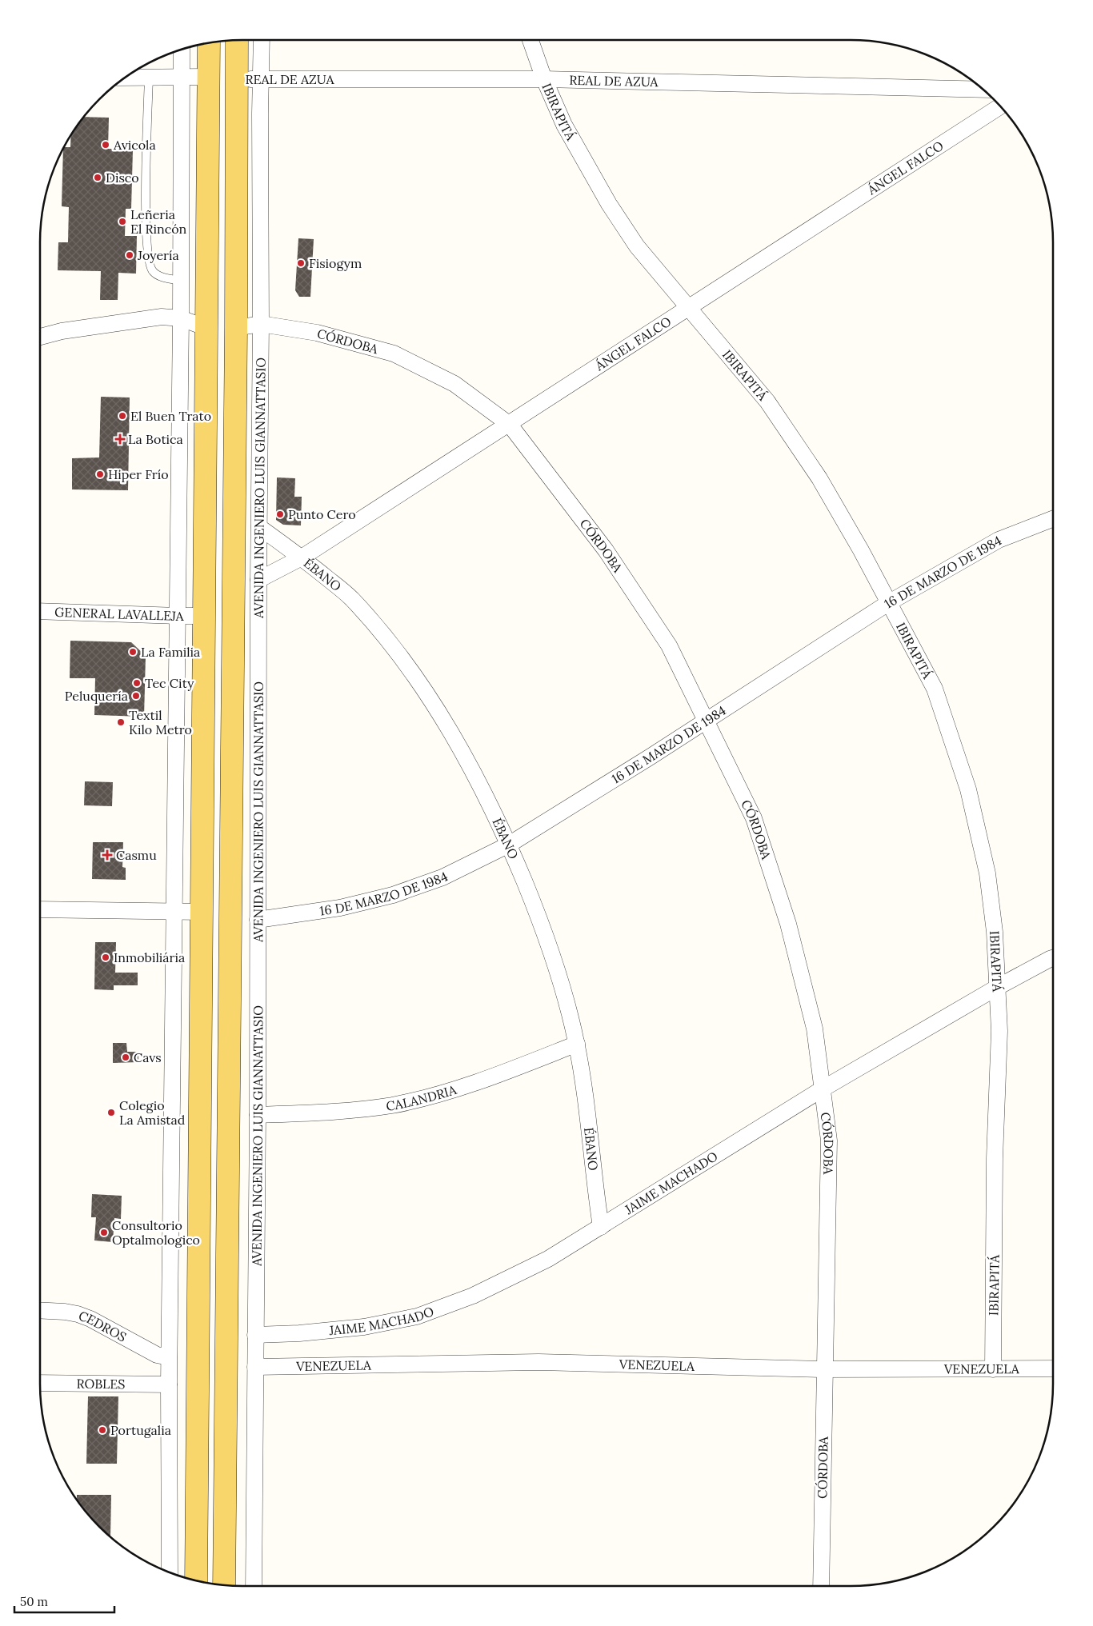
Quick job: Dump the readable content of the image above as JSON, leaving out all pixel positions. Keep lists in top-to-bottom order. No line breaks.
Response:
{"streets":{"main road":["AVENIDA INGENIERO LUIS GIANNATTASIO"],"street":["REAL DE AZUA","IBIRAPITÁ","ÁNGEL FALCO","CÓRDOBA","16 DE MARZO DE 1984","ÉBANO","GENERAL LAVALLEJA","CALANDRIA","JAIME MACHADO","CEDROS","VENEZUELA","ROBLES"]},"crossings":[["REAL DE AZUA","IBIRAPITÁ"],["REAL DE AZUA","AVENIDA INGENIERO LUIS GIANNATTASIO"],["IBIRAPITÁ","ÁNGEL FALCO"],["IBIRAPITÁ","16 DE MARZO DE 1984"],["IBIRAPITÁ","JAIME MACHADO"],["IBIRAPITÁ","VENEZUELA"],["ÁNGEL FALCO","CÓRDOBA"],["ÁNGEL FALCO","AVENIDA INGENIERO LUIS GIANNATTASIO"],["ÁNGEL FALCO","ÉBANO"],["CÓRDOBA","AVENIDA INGENIERO LUIS GIANNATTASIO"],["CÓRDOBA","16 DE MARZO DE 1984"],["CÓRDOBA","JAIME MACHADO"],["CÓRDOBA","VENEZUELA"],["AVENIDA INGENIERO LUIS GIANNATTASIO","16 DE MARZO DE 1984"],["AVENIDA INGENIERO LUIS GIANNATTASIO","ÉBANO"],["AVENIDA INGENIERO LUIS GIANNATTASIO","CALANDRIA"],["AVENIDA INGENIERO LUIS GIANNATTASIO","JAIME MACHADO"],["AVENIDA INGENIERO LUIS GIANNATTASIO","VENEZUELA"],["16 DE MARZO DE 1984","ÉBANO"],["ÉBANO","CALANDRIA"],["ÉBANO","JAIME MACHADO"]],"places":{"other":["Avicola","Disco","Leñeria El Rincón","Joyería","Fisiogym","El Buen Trato","Hiper Frío","Punto Cero","La Familia","Tec City","Peluquería","Textil Kilo Metro","Inmobiliária","Cavs","Colegio La Amistad","Consultorio Optalmologico","Portugalia"],"health":["La Botica","Casmu"]},"scale_bar":"50 m"}
